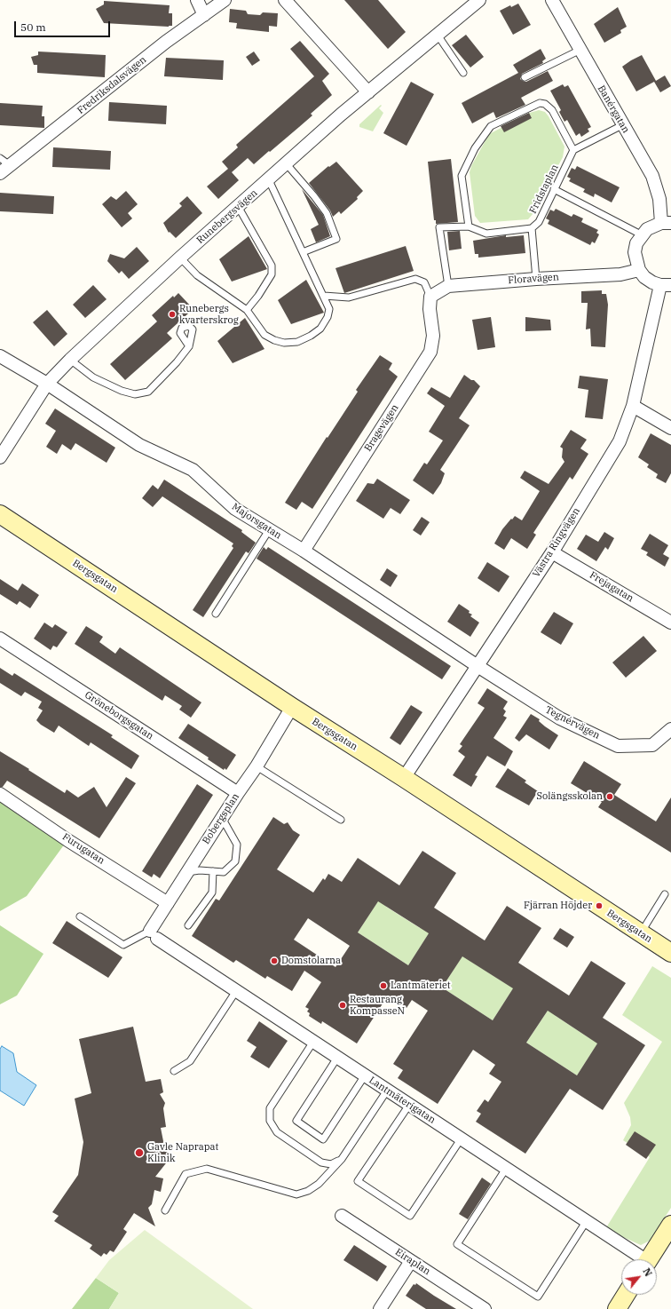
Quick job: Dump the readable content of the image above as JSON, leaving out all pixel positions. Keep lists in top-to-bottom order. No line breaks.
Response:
{"streets":{"street":["Fredriksdalsvägen","Banérgatan","Runebergsvägen","Floravägen","Bragevägen","Majorsgatan","Västra Ringvägen","Bergsgatan","Frejagatan","Gröneborgsgatan","Tegnérvägen","Bobergsplan","Furugatan","Lantmäterigatan","Eiraplan"],"lane":["Fridstaplan"]},"crossings":[["Runebergsvägen","Majorsgatan"],["Floravägen","Bragevägen"],["Bragevägen","Majorsgatan"],["Majorsgatan","Västra Ringvägen"],["Majorsgatan","Tegnérvägen"],["Västra Ringvägen","Bergsgatan"],["Västra Ringvägen","Frejagatan"],["Västra Ringvägen","Tegnérvägen"],["Bergsgatan","Bobergsplan"],["Gröneborgsgatan","Bobergsplan"],["Bobergsplan","Furugatan"],["Bobergsplan","Lantmäterigatan"]],"places":["Runebergs kvarterskrog","Solängsskolan","Fjärran Höjder","Domstolarna","Lantmäteriet","Restaurang KompasseN","Gavle Naprapat Klinik"],"scale_bar":"50 m","north":"top right"}
